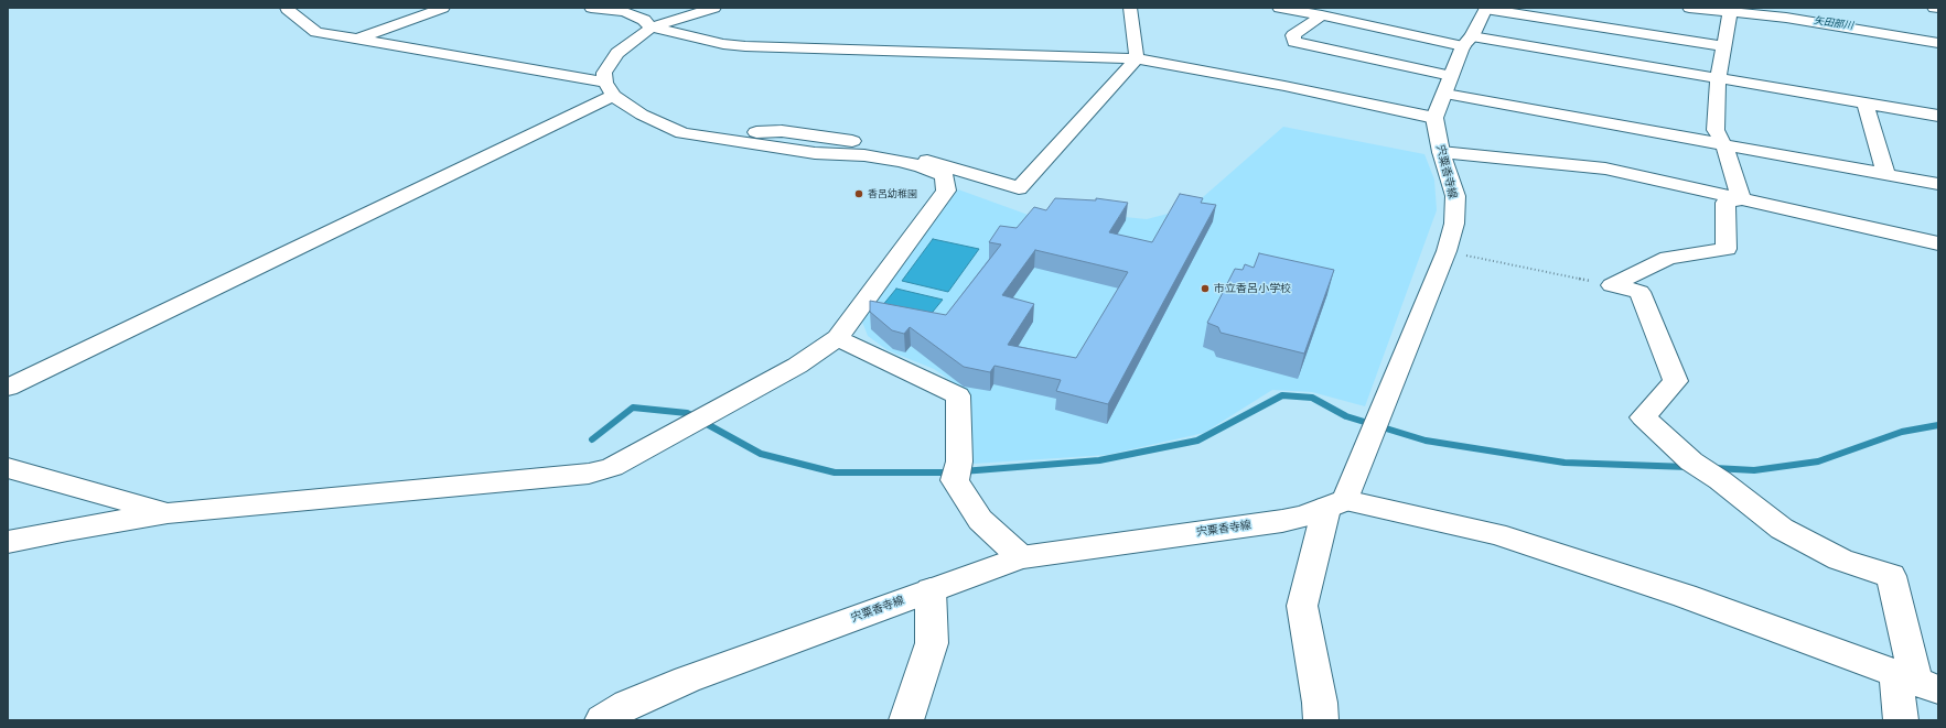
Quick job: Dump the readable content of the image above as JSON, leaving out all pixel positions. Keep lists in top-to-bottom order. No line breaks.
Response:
{"streets":{"street":["宍粟香寺線"]},"water":["矢田部川"],"places":["香呂幼稚園","市立香呂小学校"]}
